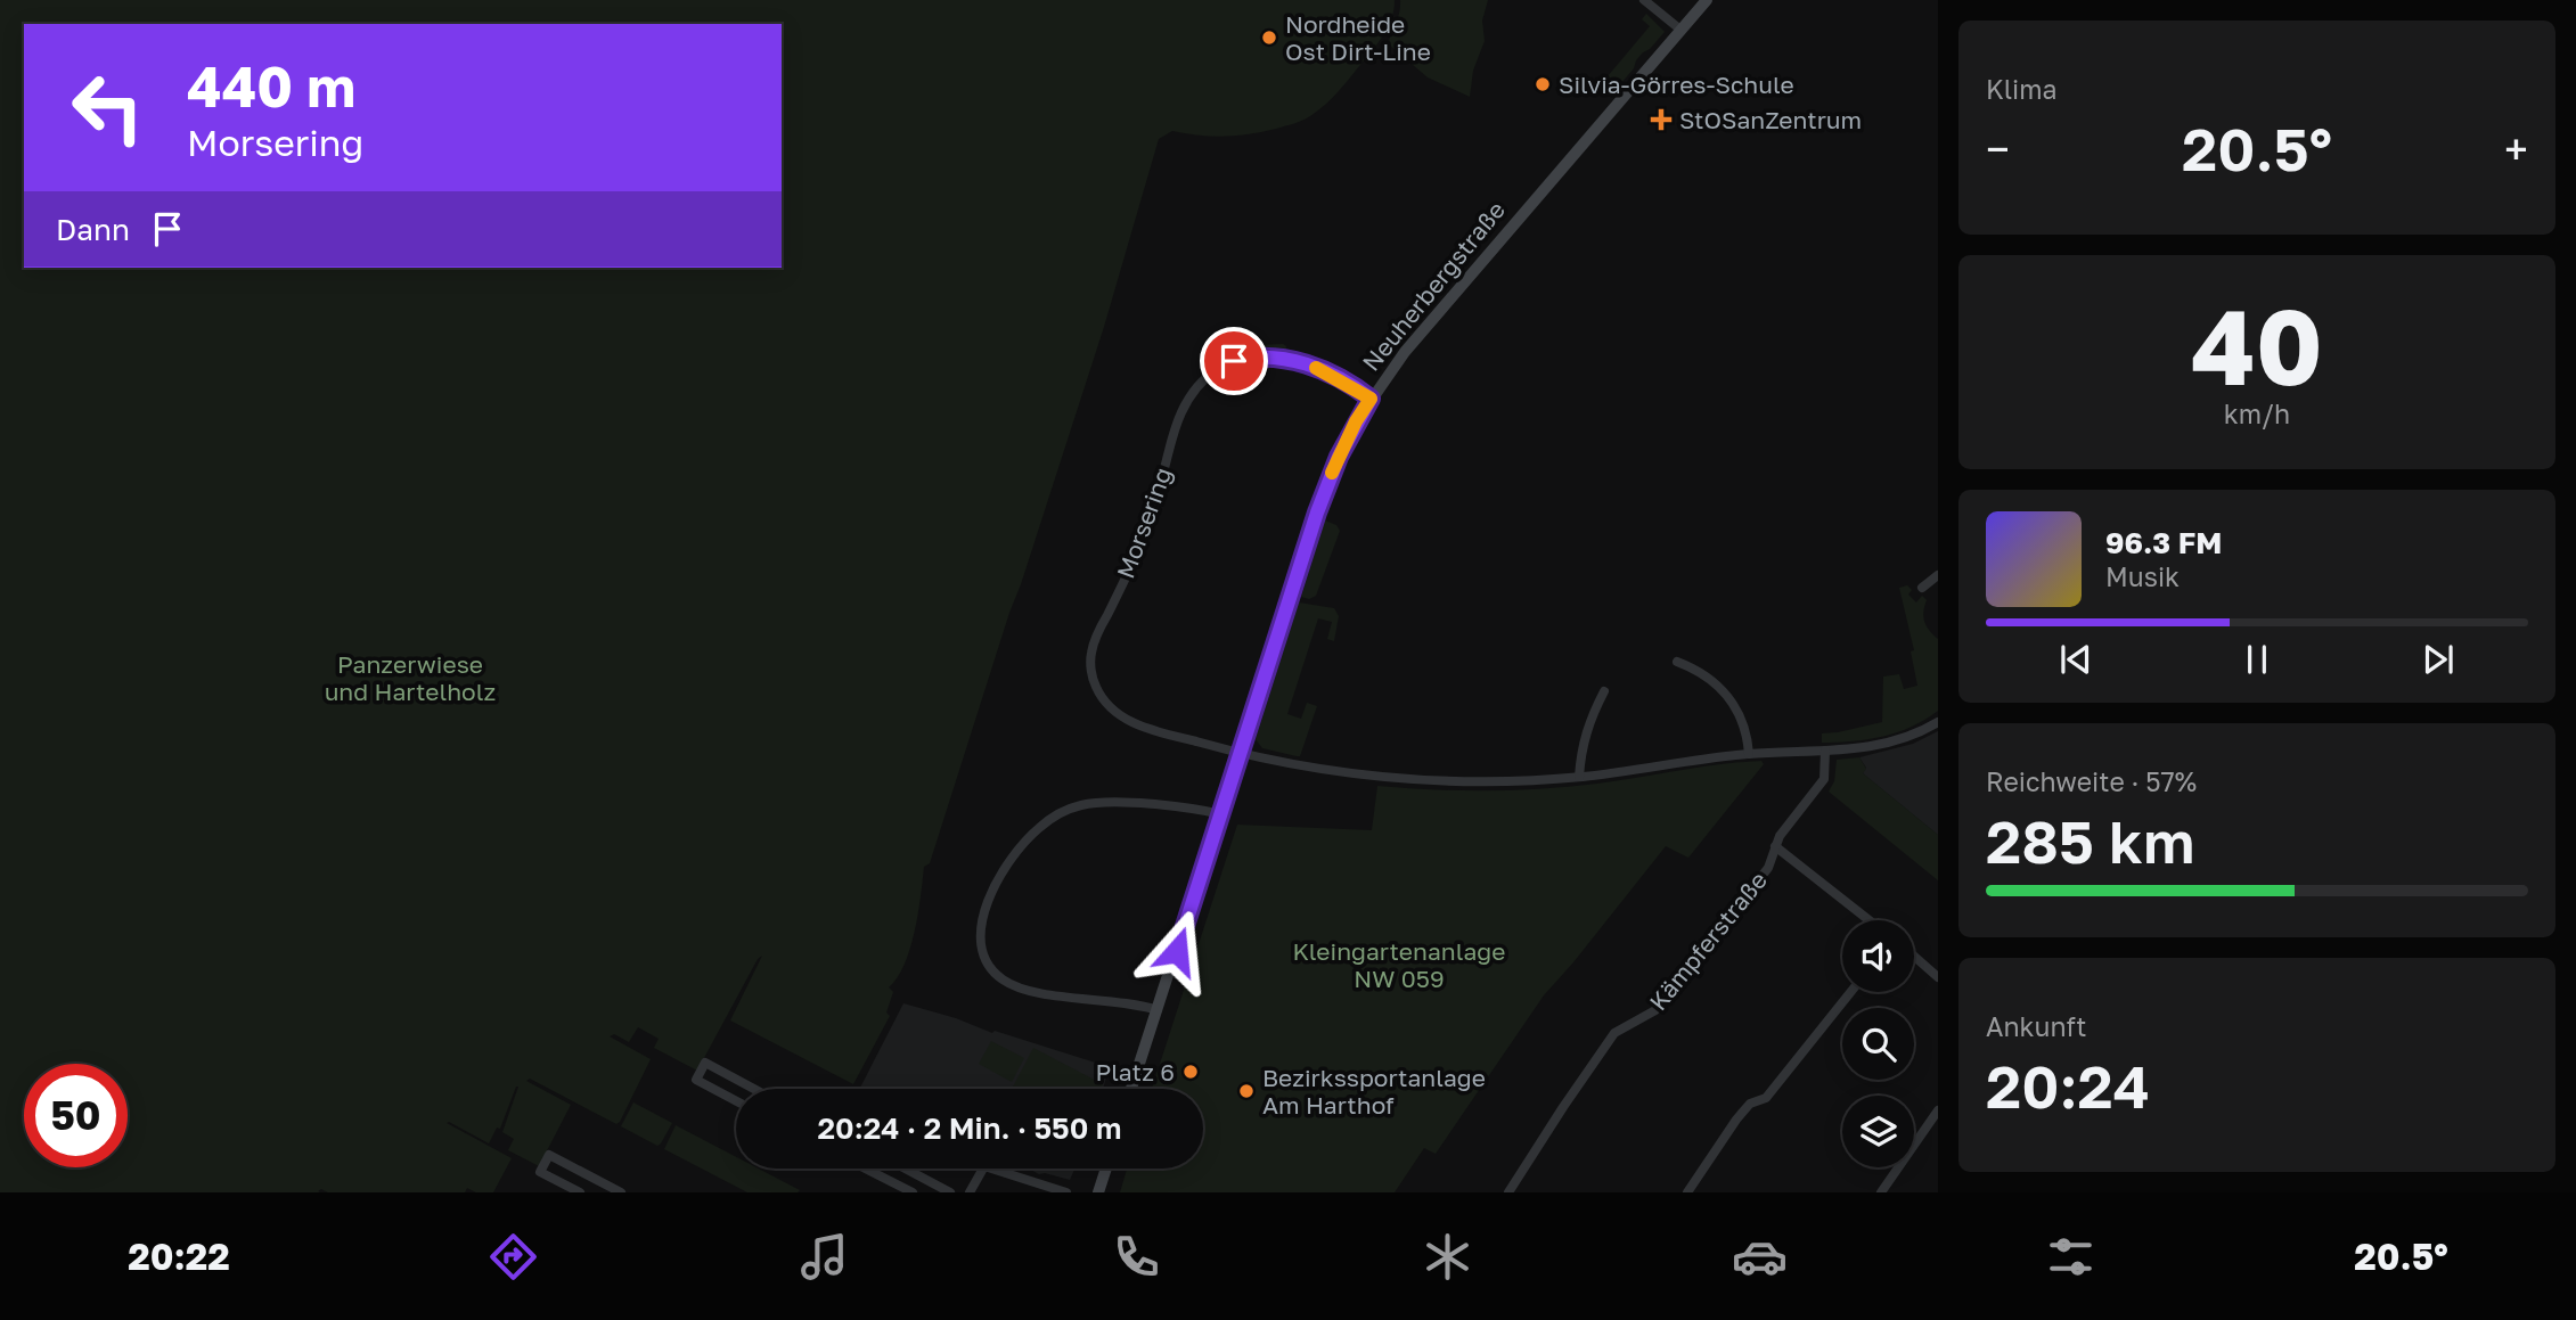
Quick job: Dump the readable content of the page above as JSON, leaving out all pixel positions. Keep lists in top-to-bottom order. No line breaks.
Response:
{"streets":{"main road":["Neuherbergstraße"],"street":["Morsering","Kämpferstraße"]},"crossings":[["Neuherbergstraße","Morsering"],["Morsering","Kämpferstraße"]],"parks":["Panzerwiese und Hartelholz","Kleingartenanlage NW 059"],"places":{"other":["Nordheide Ost Dirt-Line","Silvia-Görres-Schule","Platz 6","Bezirkssportanlage Am Harthof"],"health":["StOSanZentrum"]},"page":{"tile":["Klima",["40","km/h"],["Reichweite · 57%","285 km"],["Ankunft","20:24"]],"turn":["440 m","Morsering"],"heat":["−","20.5°","+"],"then":"Dann","song":["96.3 FM","Musik"],"limit":"50","trip":"20:24 · 2 Min. · 550 m","tabs":["20:22","20.5°"]}}
